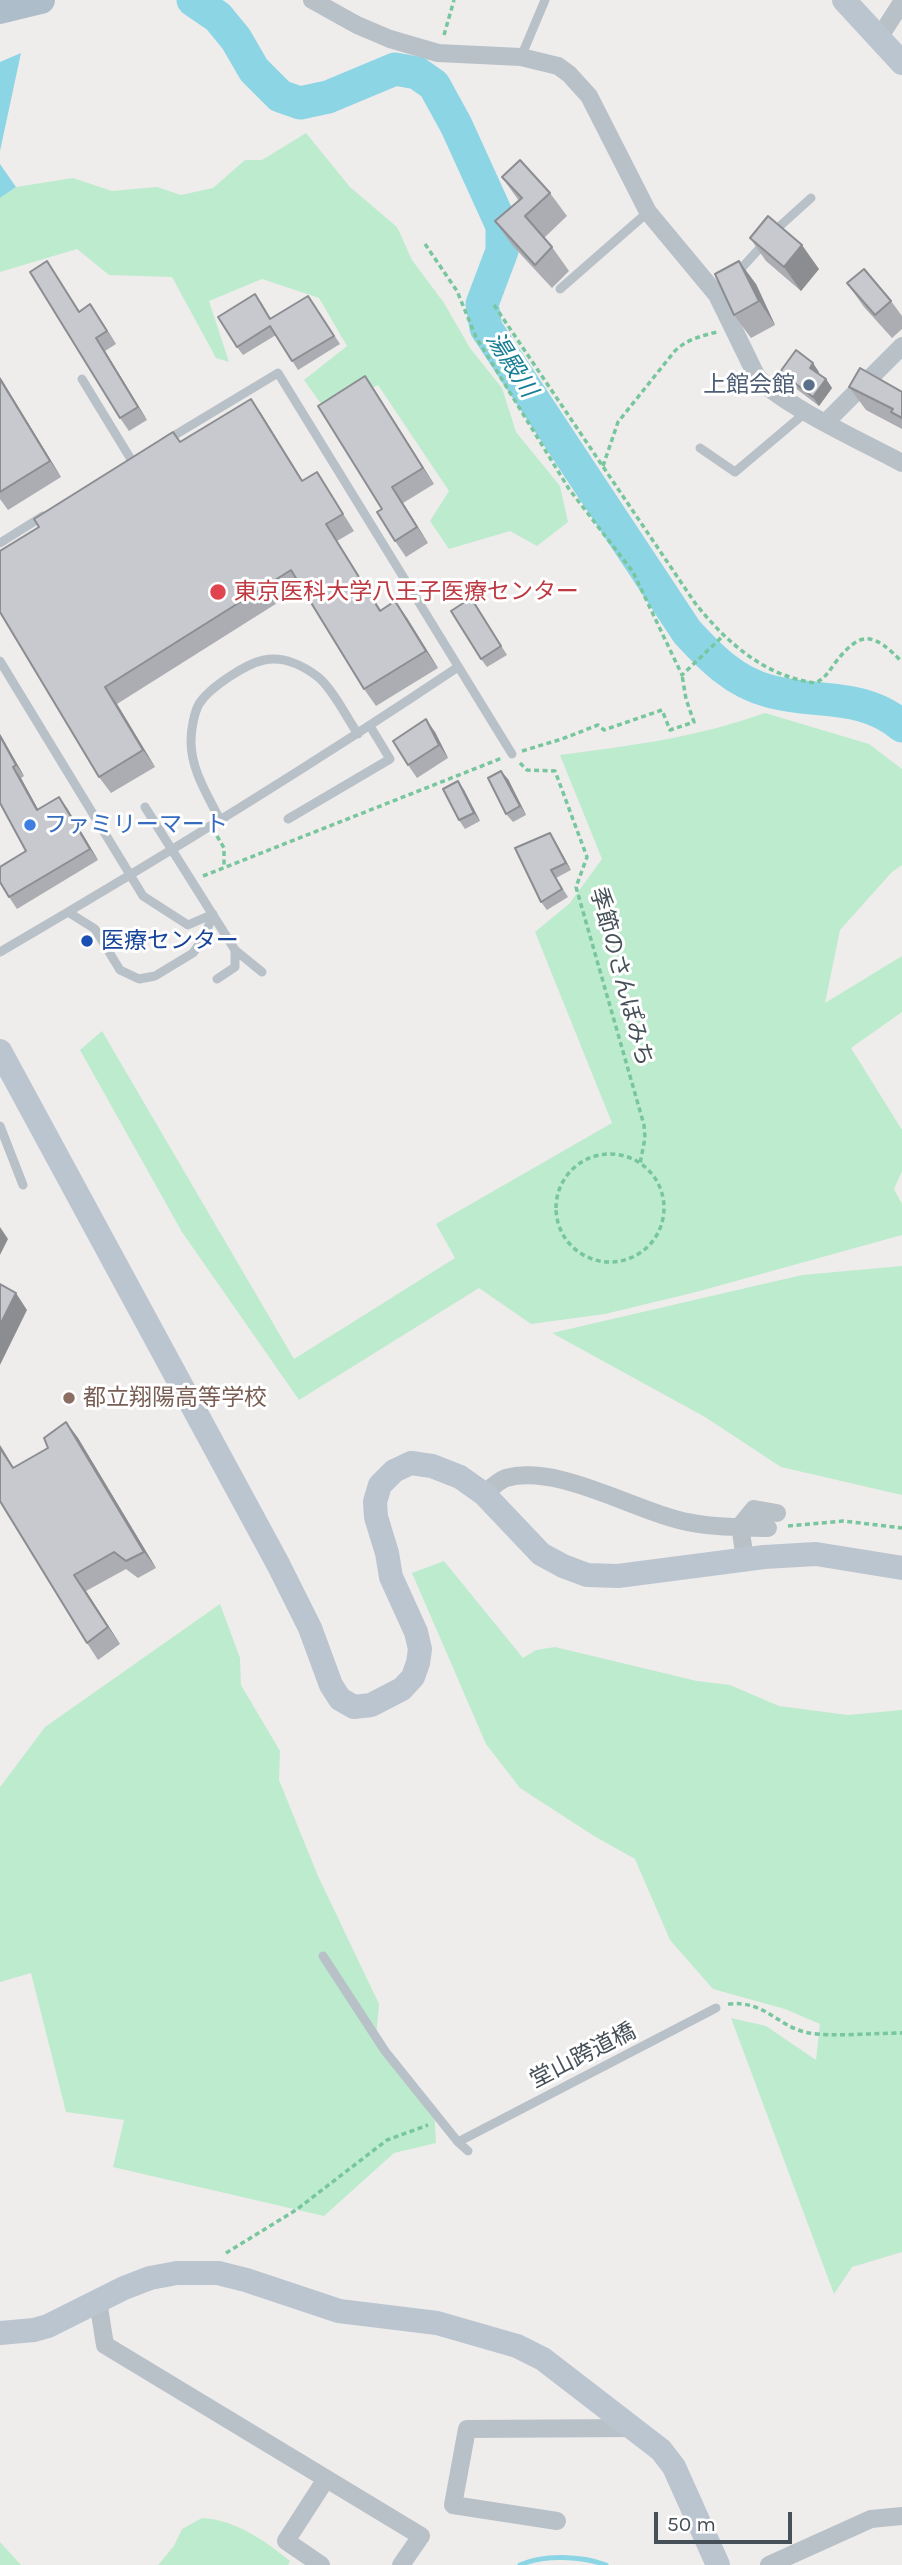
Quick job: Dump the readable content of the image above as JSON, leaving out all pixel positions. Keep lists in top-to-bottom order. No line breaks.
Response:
{"streets":{"lane":["堂山跨道橋"],"path":["季節のさんぽみち"]},"water":["湯殿川"],"places":["上館会館","東京医科大学八王子医療センター","ファミリーマート","医療センター","都立翔陽高等学校"],"scale_bar":"50 m"}
